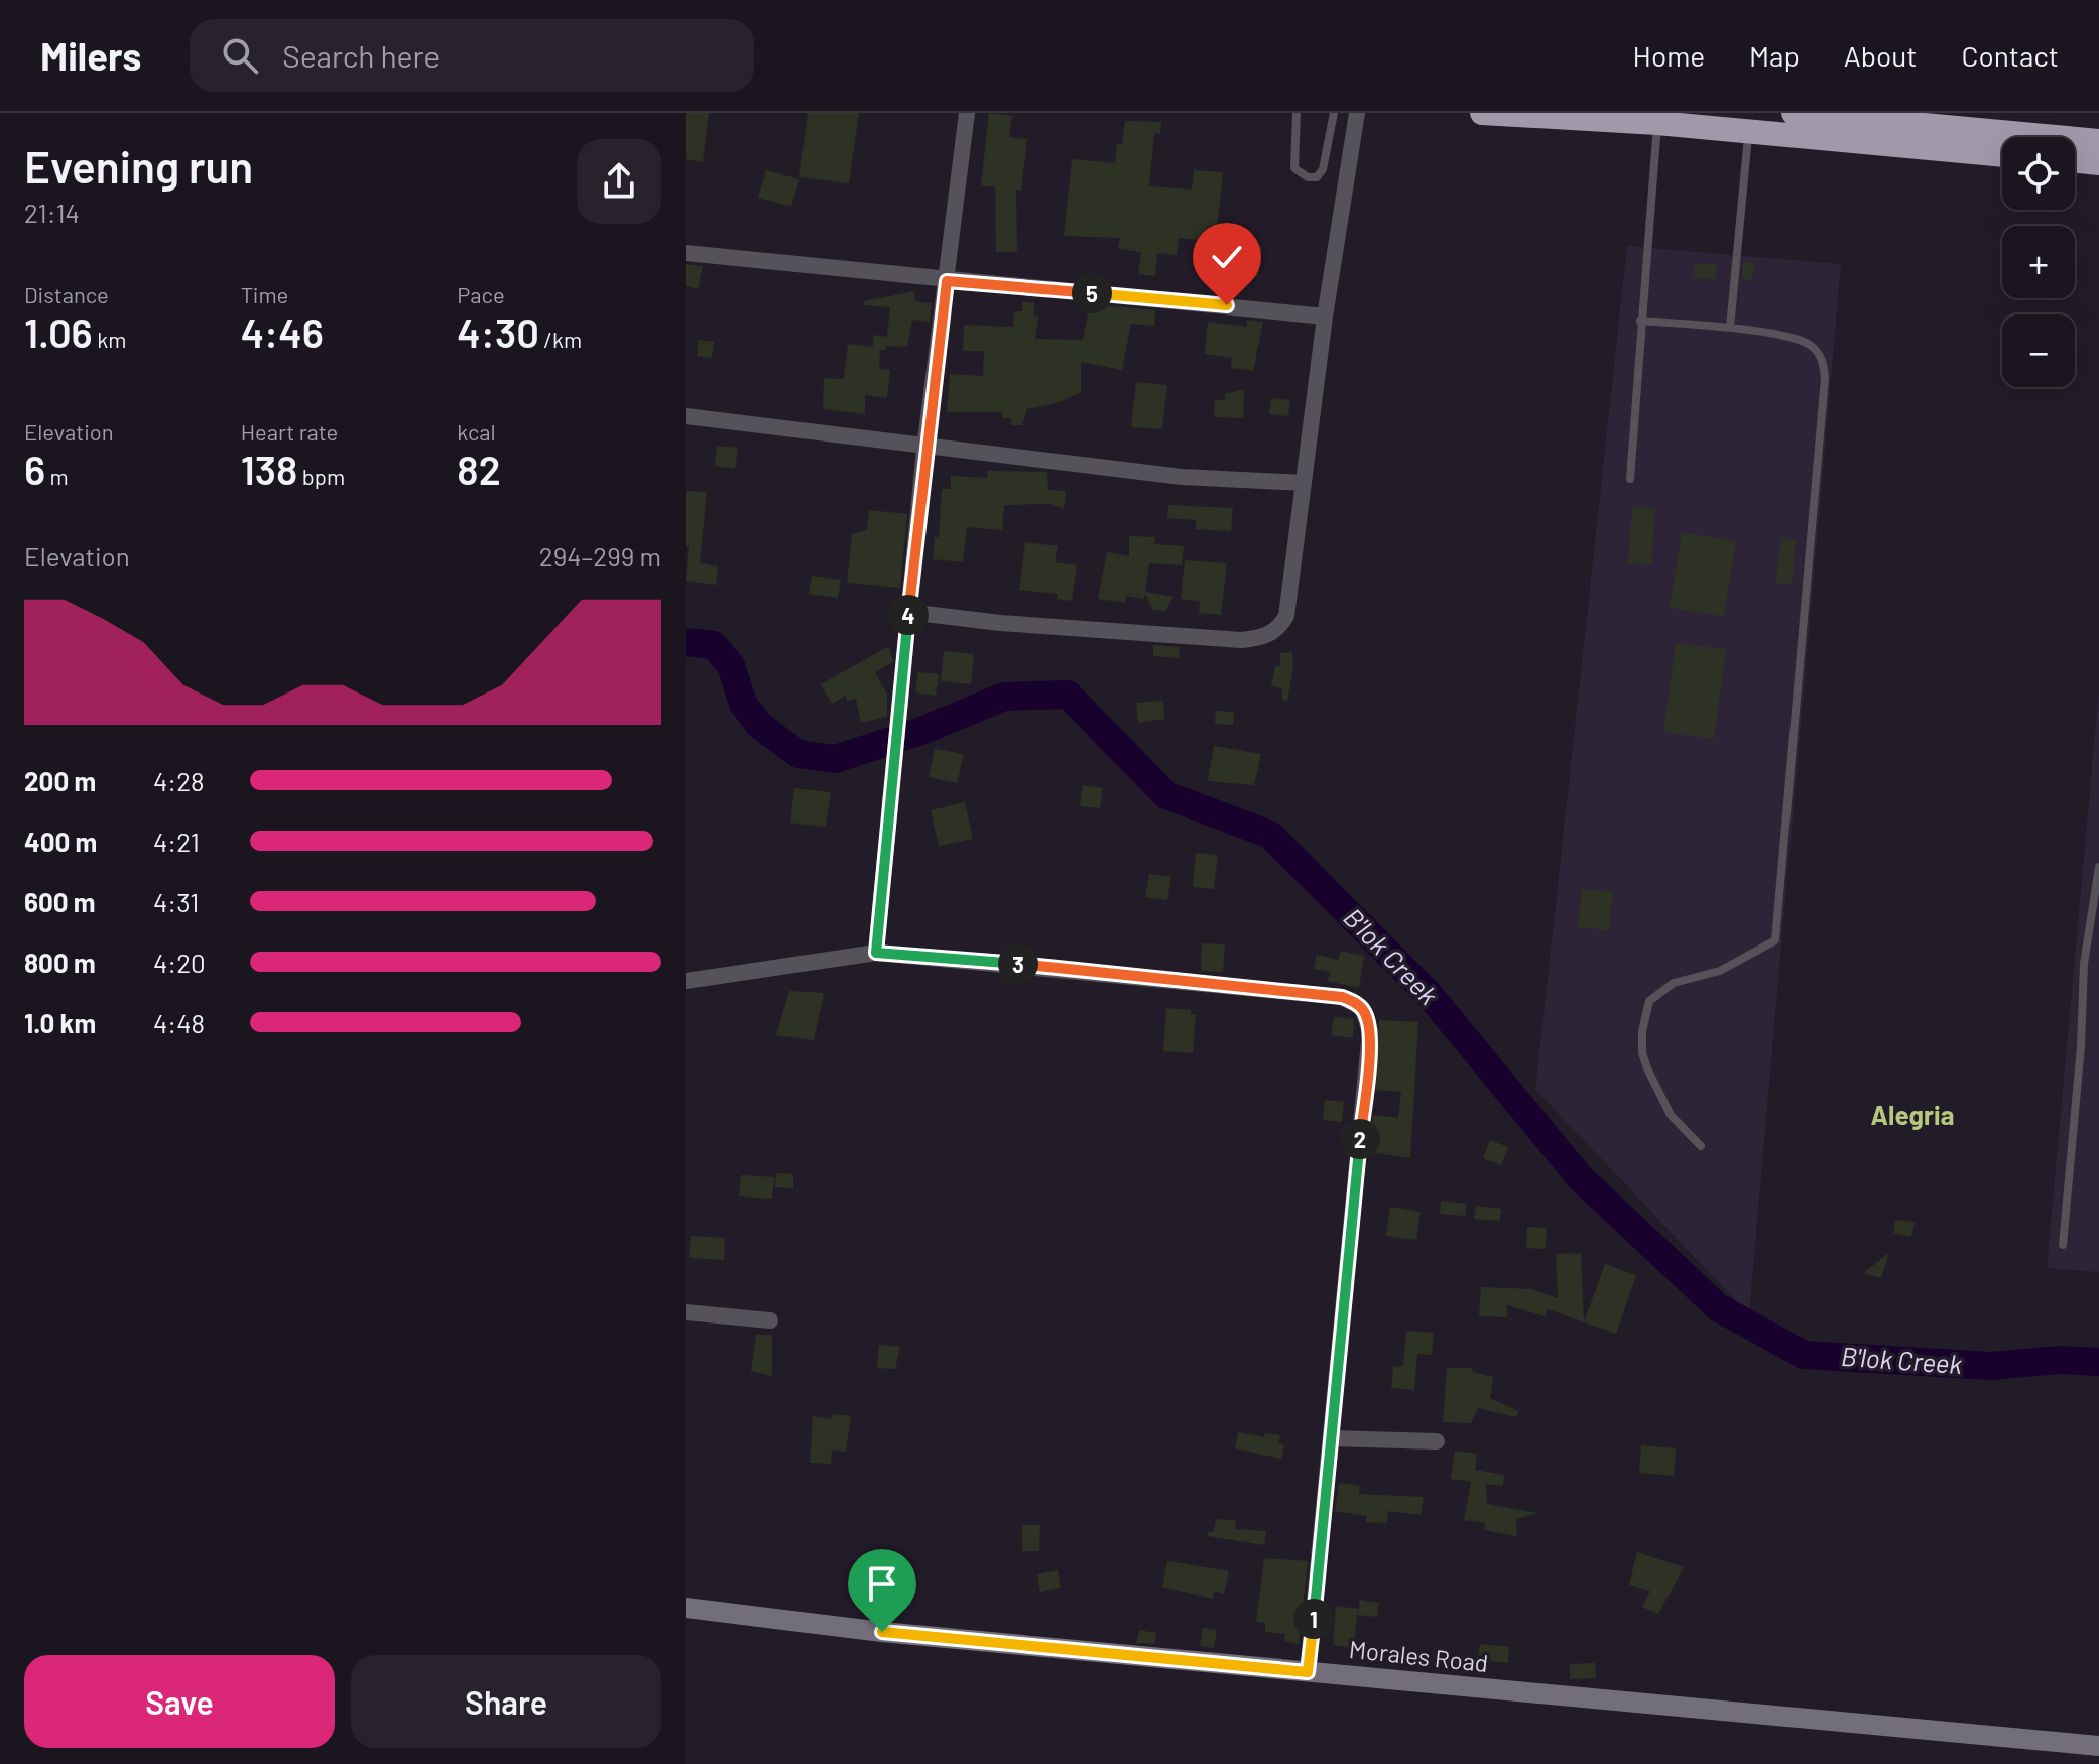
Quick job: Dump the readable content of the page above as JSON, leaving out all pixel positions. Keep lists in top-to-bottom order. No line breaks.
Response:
{"streets":{"street":["Morales Road"]},"districts":["Alegria"],"water":["B'lok Creek"],"page":{"header":"Milers","search":"Search here","nav":["Home","Map","About","Contact"],"heading":["Evening run","21:14"],"map_buttons":["+","−"],"stats":[["Distance","1.06 km"],["Time","4:46"],["Pace","4:30 /km"],["Elevation","6 m"],["Heart rate","138 bpm"],["kcal","82"]],"pins":["5","4","3","2","1"],"chart":["Elevation","294–299 m"],"list":[{"name":"200 m","note":"4:28"},{"name":"400 m","note":"4:21"},{"name":"600 m","note":"4:31"},{"name":"800 m","note":"4:20"},{"name":"1.0 km","note":"4:48"}],"buttons":["Save","Share"]}}
